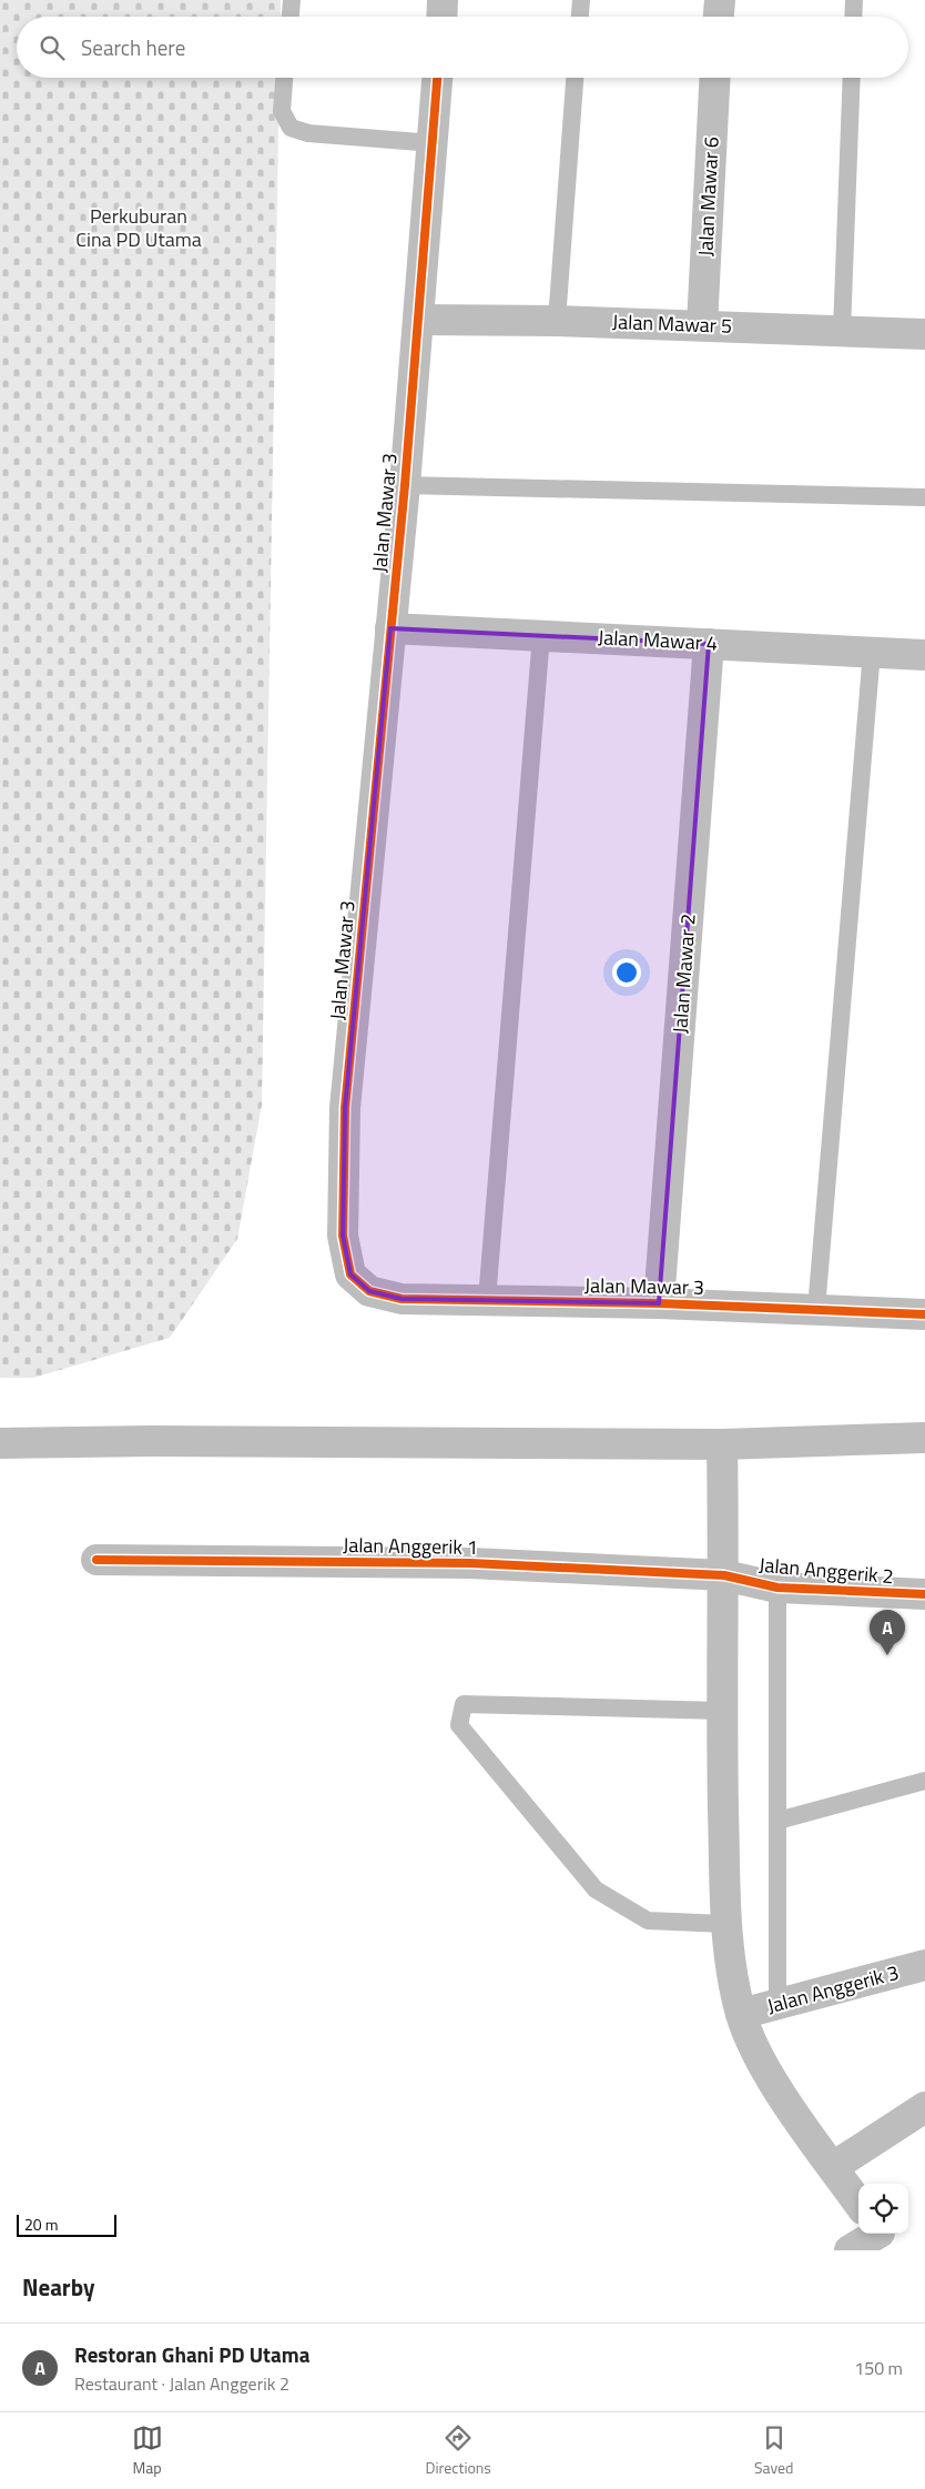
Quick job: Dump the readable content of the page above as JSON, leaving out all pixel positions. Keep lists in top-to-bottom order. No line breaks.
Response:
{"streets":{"street":["Jalan Mawar 6","Jalan Mawar 5","Jalan Mawar 3","Jalan Mawar 4","Jalan Mawar 2","Jalan Anggerik 1","Jalan Anggerik 2","Jalan Anggerik 3"]},"crossings":[["Jalan Mawar 6","Jalan Mawar 5"],["Jalan Mawar 5","Jalan Mawar 3"],["Jalan Mawar 3","Jalan Mawar 4"],["Jalan Mawar 3","Jalan Mawar 2"],["Jalan Mawar 4","Jalan Mawar 2"],["Jalan Anggerik 1","Jalan Anggerik 2"]],"parks":["Perkuburan Cina PD Utama"],"scale_bar":"20 m","page":{"search":"Search here","pins":"A","scale":"20 m","heading":"Nearby","list":[{"mark":"A","name":"Restoran Ghani PD Utama","note":"Restaurant · Jalan Anggerik 2","value":"150 m"}],"nav":["Map","Directions","Saved"]}}
